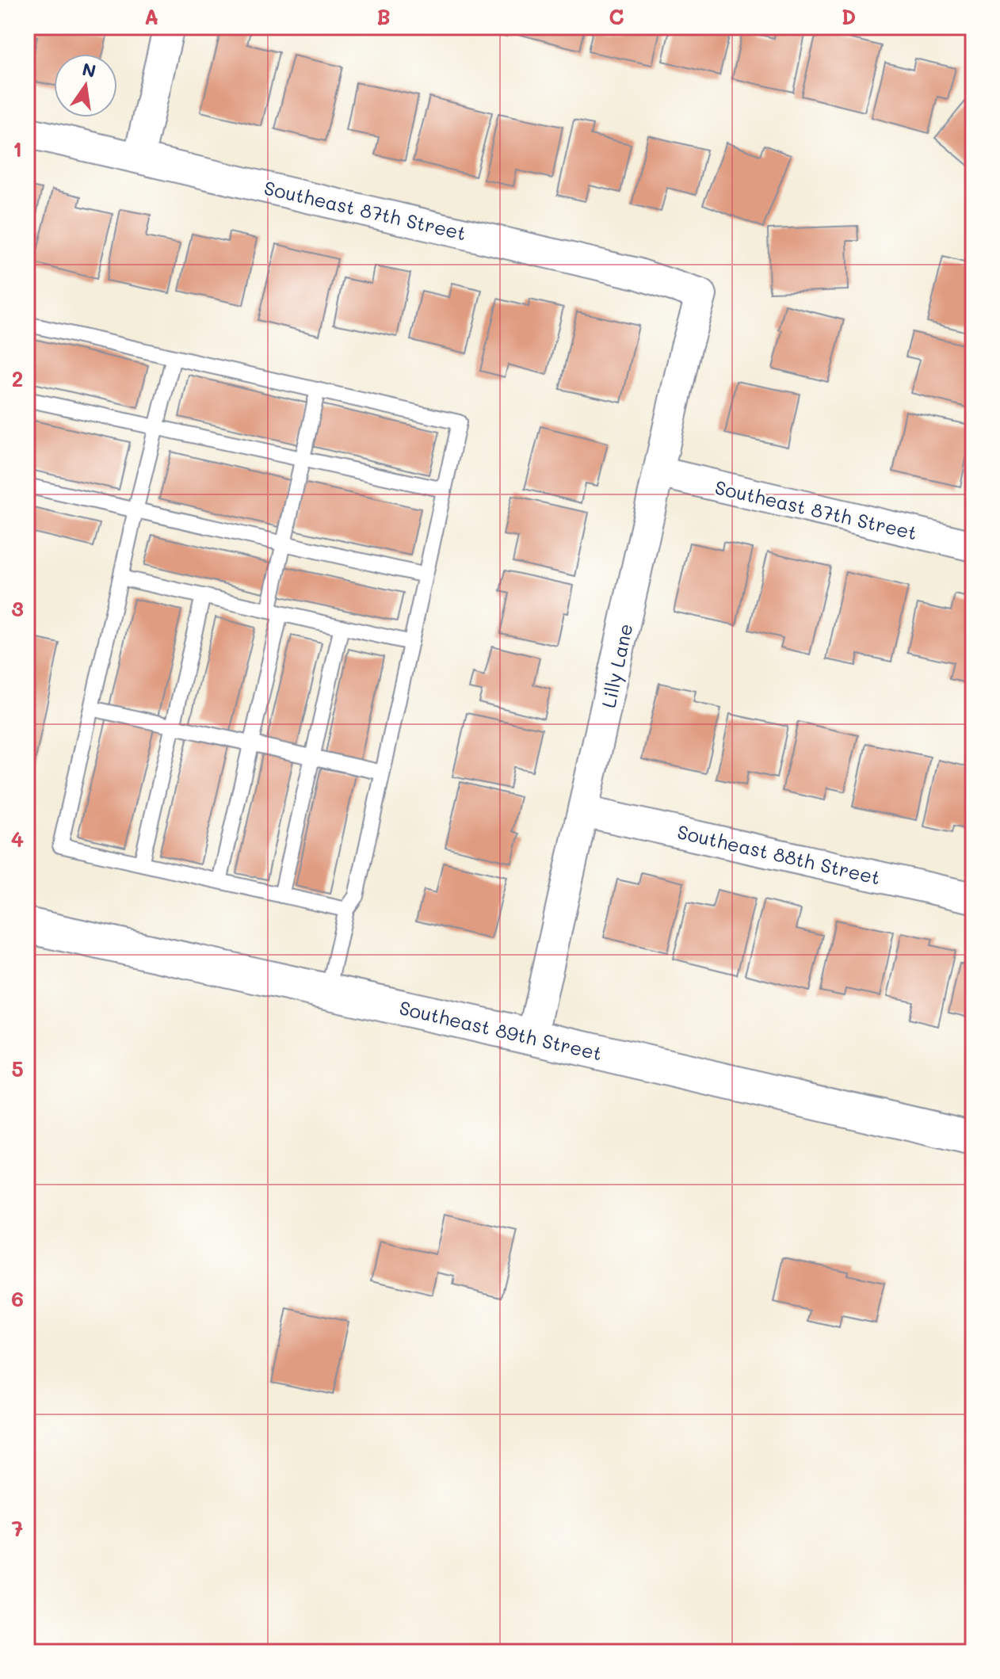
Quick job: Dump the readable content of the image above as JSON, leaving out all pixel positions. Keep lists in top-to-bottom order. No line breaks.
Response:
{"streets":{"street":["Southeast 87th Street","Lilly Lane","Southeast 88th Street","Southeast 89th Street"]},"crossings":[["Southeast 87th Street","Lilly Lane"],["Lilly Lane","Southeast 88th Street"],["Lilly Lane","Southeast 89th Street"]],"north":"top","grid":{"columns":["A","B","C","D"],"rows":["1","2","3","4","5","6","7"]}}
